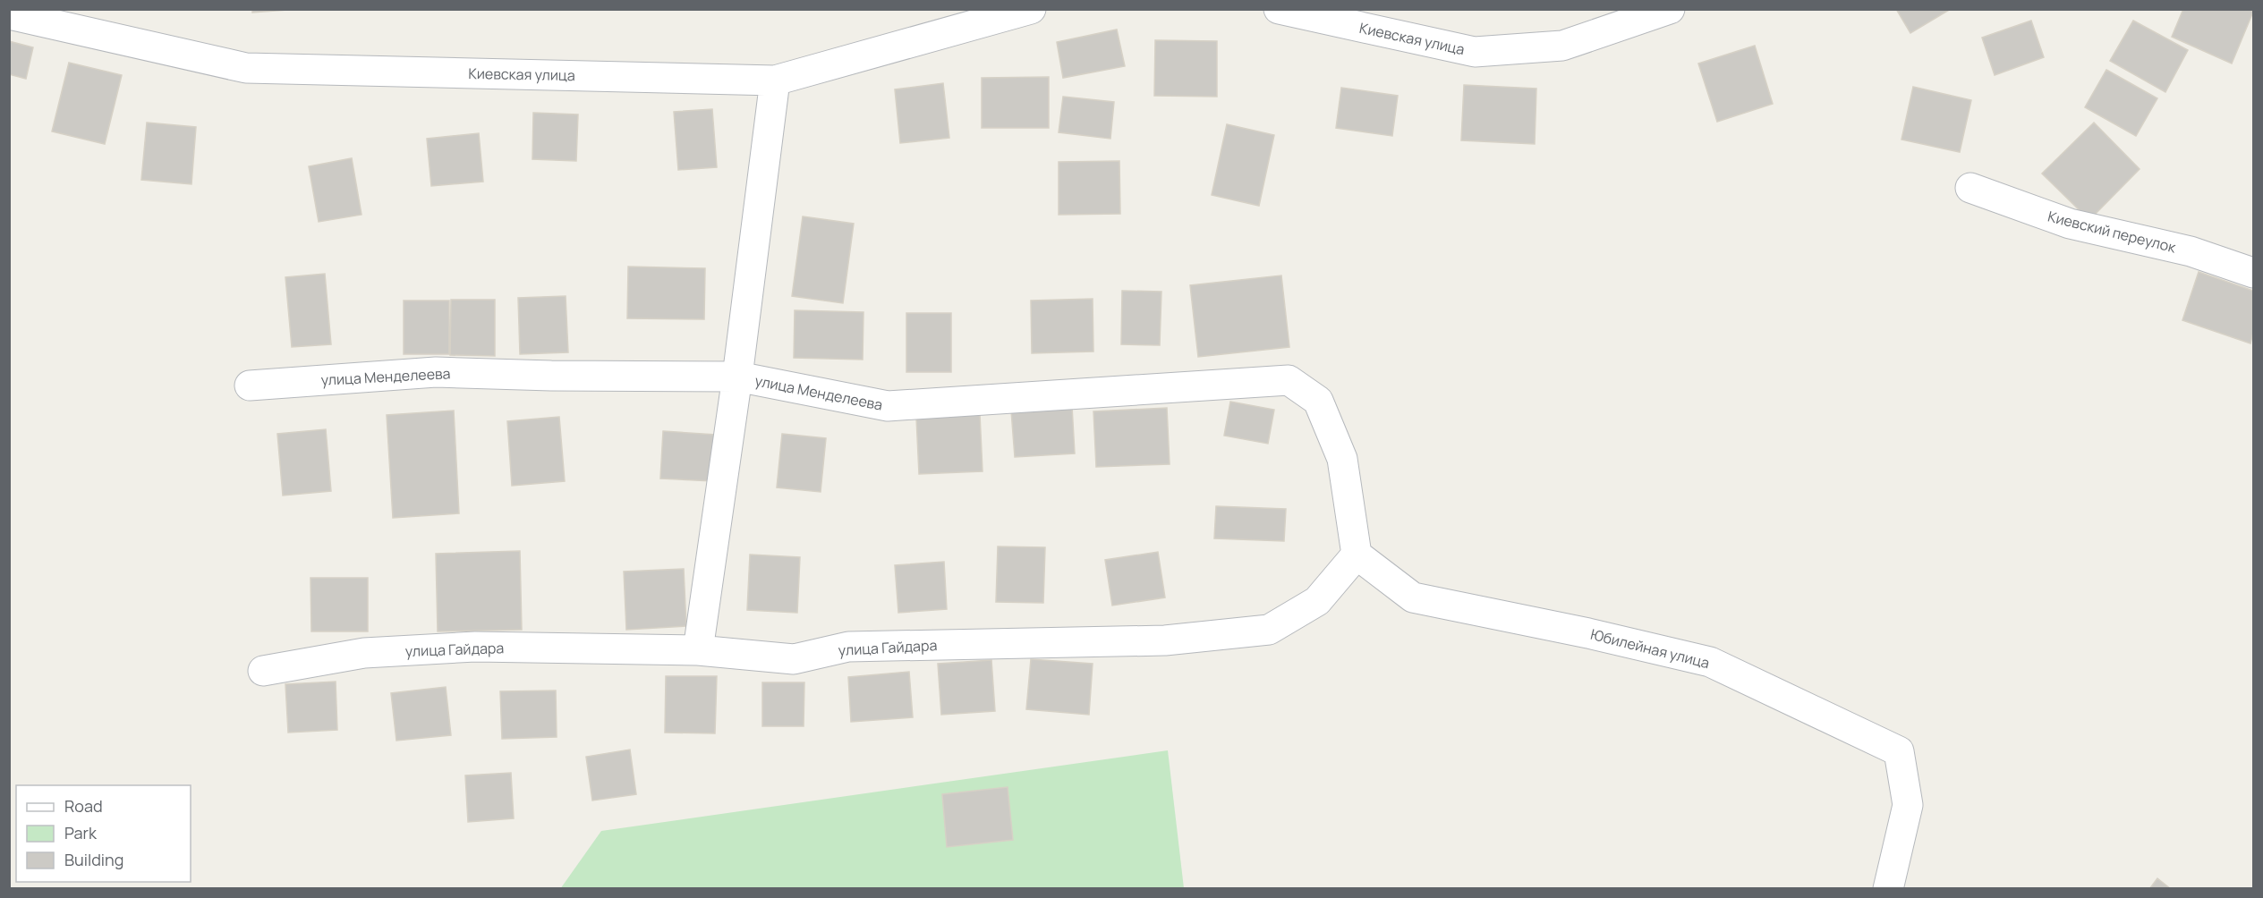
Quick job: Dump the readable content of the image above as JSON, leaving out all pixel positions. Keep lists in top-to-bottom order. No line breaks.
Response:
{"streets":{"street":["Киевская улица","Киевский переулок","улица Менделеева","улица Гайдара","Юбилейная улица"]},"crossings":[["улица Менделеева","улица Гайдара"],["улица Менделеева","Юбилейная улица"],["улица Гайдара","Юбилейная улица"]],"legend":["Road","Park","Building"]}
